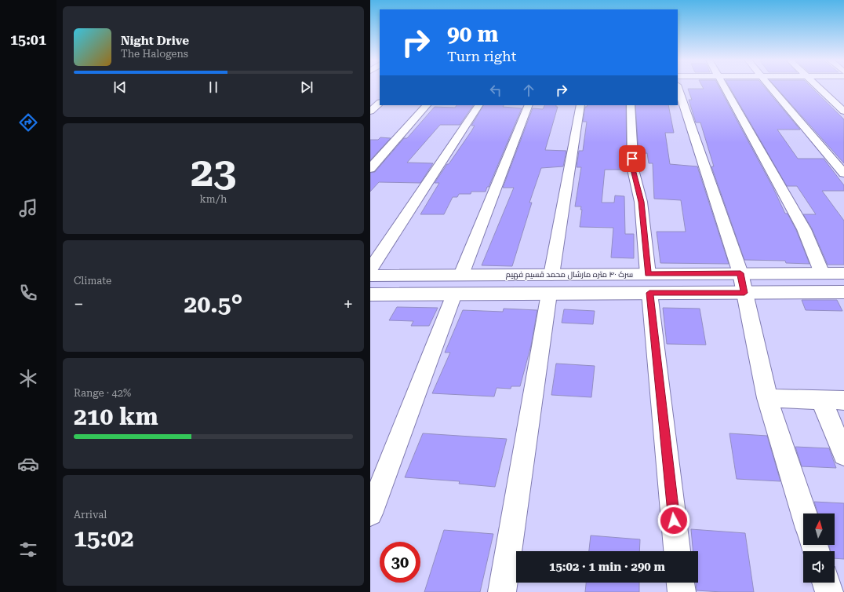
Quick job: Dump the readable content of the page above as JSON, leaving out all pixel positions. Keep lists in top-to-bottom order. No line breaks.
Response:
{"streets":{"street":["سرک ۴۰ متره مارشال محمد قسیم فهیم"]},"north":"top","page":{"tabs":"15:01","turn":["90 m","Turn right"],"song":["Night Drive","The Halogens"],"tile":[["23","km/h"],"Climate",["Range · 42%","210 km"],["Arrival","15:02"]],"heat":["−","20.5°","+"],"limit":"30","trip":"15:02 · 1 min · 290 m"}}
